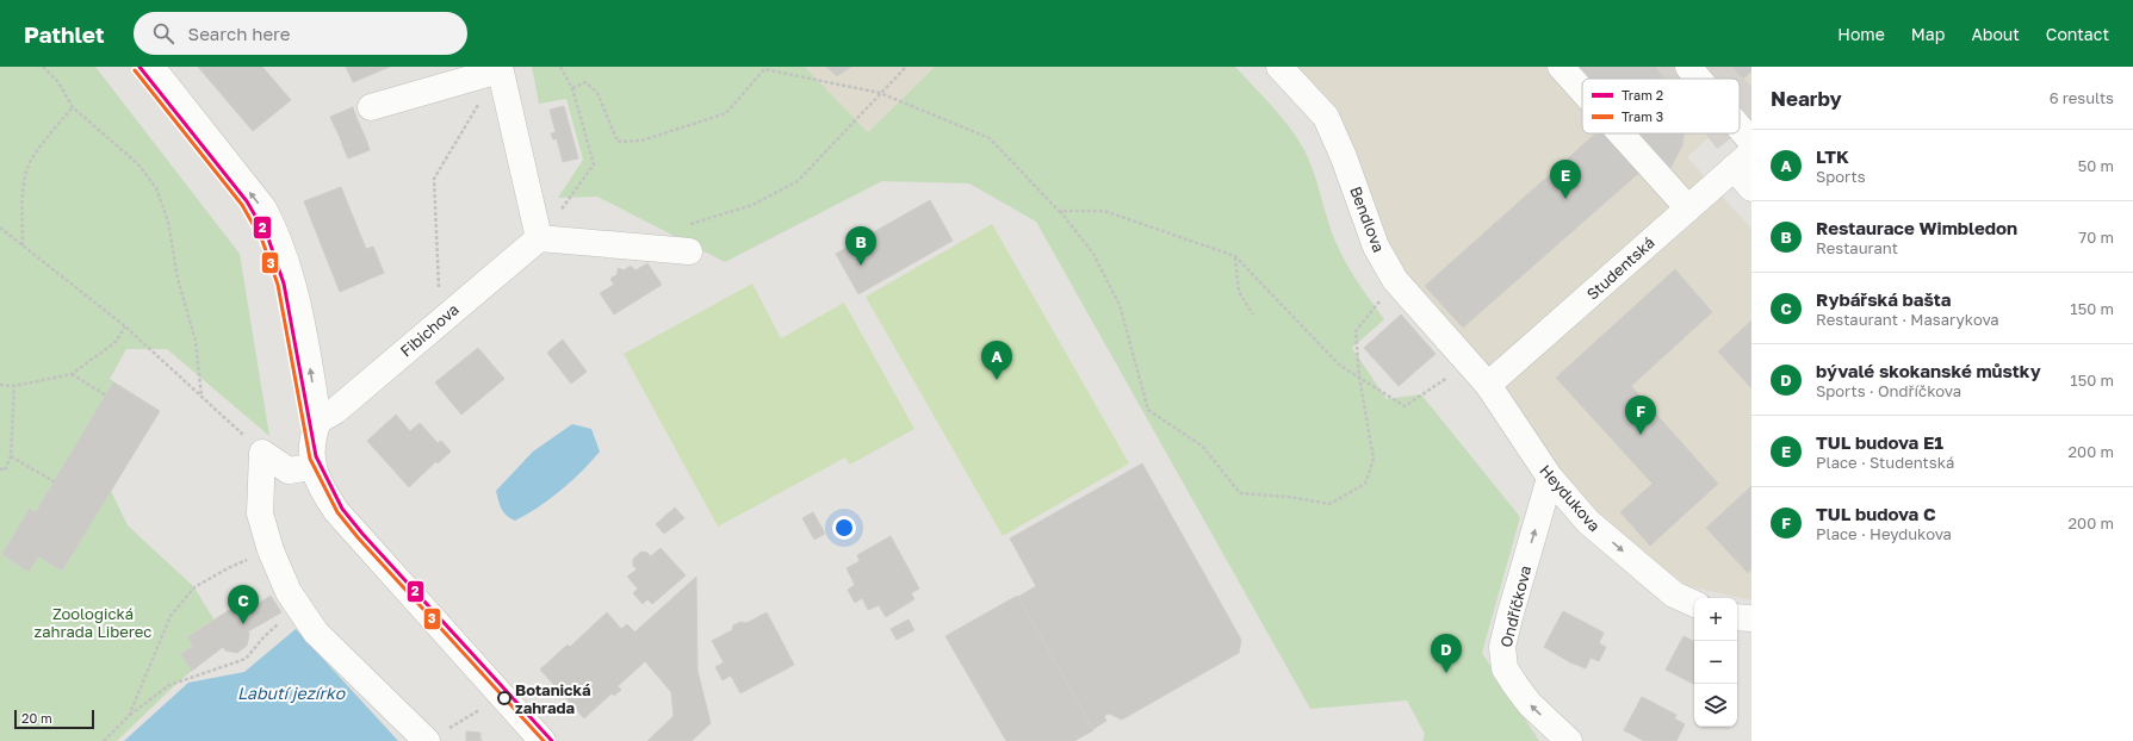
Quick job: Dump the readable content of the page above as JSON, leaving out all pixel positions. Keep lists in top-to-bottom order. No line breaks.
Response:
{"streets":{"street":["Bendlova","Studentská","Fibichova","Heydukova","Ondříčkova"]},"crossings":[["Bendlova","Studentská"],["Bendlova","Heydukova"],["Studentská","Heydukova"],["Heydukova","Ondříčkova"]],"one_way":["Heydukova","Ondříčkova"],"water":["Labutí jezírko"],"parks":["Zoologická zahrada Liberec"],"places":["Botanická zahrada"],"lines":["tram line 2","tram line 3"],"legend":["Tram 2","Tram 3"],"scale_bar":"20 m","page":{"header":"Pathlet","search":"Search here","nav":["Home","Map","About","Contact"],"heading":["Nearby","6 results"],"list":[{"mark":"A","name":"LTK","note":"Sports","value":"50 m"},{"mark":"B","name":"Restaurace Wimbledon","note":"Restaurant","value":"70 m"},{"mark":"C","name":"Rybářská bašta","note":"Restaurant · Masarykova","value":"150 m"},{"mark":"D","name":"bývalé skokanské můstky","note":"Sports · Ondříčkova","value":"150 m"},{"mark":"E","name":"TUL budova E1","note":"Place · Studentská","value":"200 m"},{"mark":"F","name":"TUL budova C","note":"Place · Heydukova","value":"200 m"}],"pins":["E","B","A","F","C","D"],"map_buttons":["+","−"],"scale":"20 m"}}
